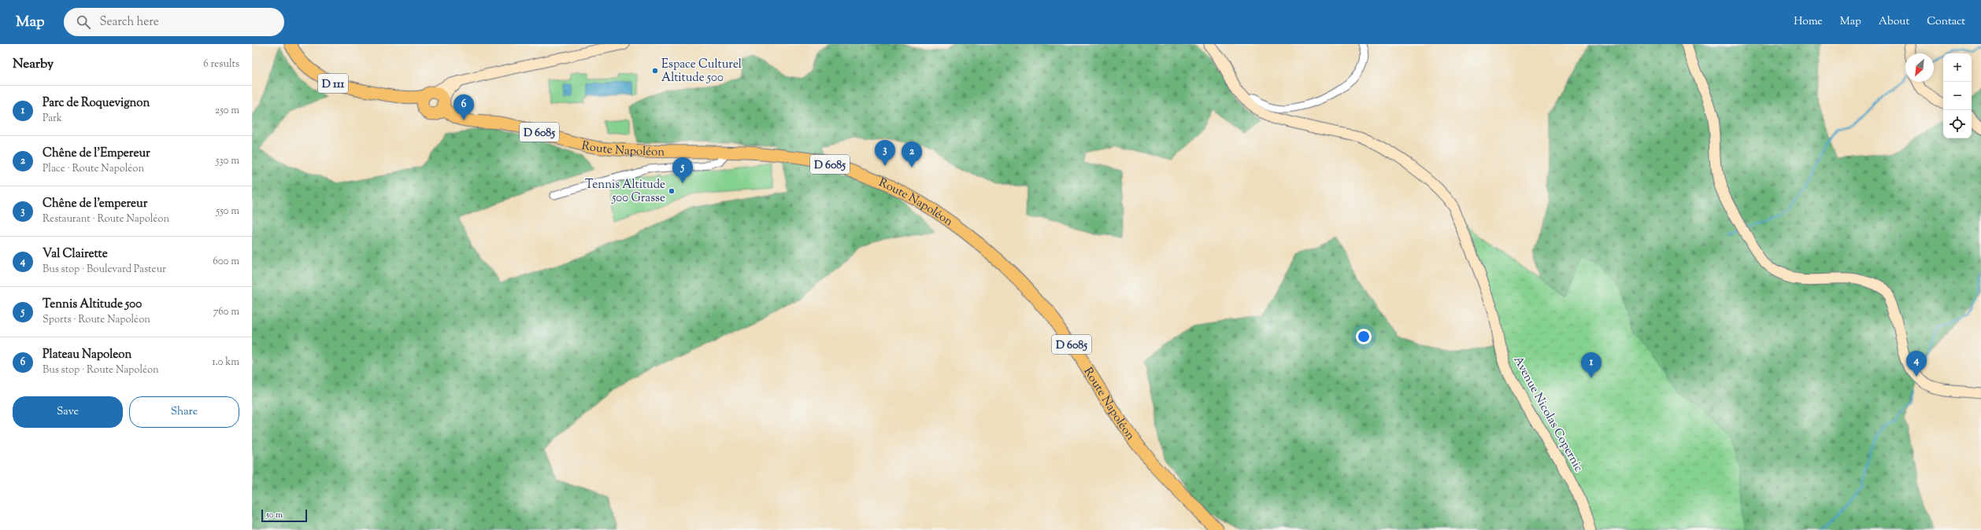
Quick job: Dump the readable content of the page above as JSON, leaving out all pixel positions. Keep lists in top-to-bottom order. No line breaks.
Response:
{"streets":{"main road":["D 111","D 6085","Route Napoléon","Avenue Nicolas Copernic"]},"crossings":[["D 111","Route Napoléon"]],"places":["Espace Culturel Altitude 500","Tennis Altitude 500 Grasse"],"scale_bar":"50 m","north":"bottom left","page":{"header":"Map","search":"Search here","nav":["Home","Map","About","Contact"],"heading":["Nearby","6 results"],"map_buttons":["+","−"],"list":[{"mark":"1","name":"Parc de Roquevignon","note":"Park","value":"250 m"},{"mark":"2","name":"Chêne de l'Empereur","note":"Place · Route Napoléon","value":"530 m"},{"mark":"3","name":"Chêne de l'empereur","note":"Restaurant · Route Napoléon","value":"550 m"},{"mark":"4","name":"Val Clairette","note":"Bus stop · Boulevard Pasteur","value":"600 m"},{"mark":"5","name":"Tennis Altitude 500","note":"Sports · Route Napoléon","value":"760 m"},{"mark":"6","name":"Plateau Napoleon","note":"Bus stop · Route Napoléon","value":"1.0 km"}],"pins":["6","3","2","5","4","1"],"buttons":["Save","Share"],"scale":"50 m"}}
